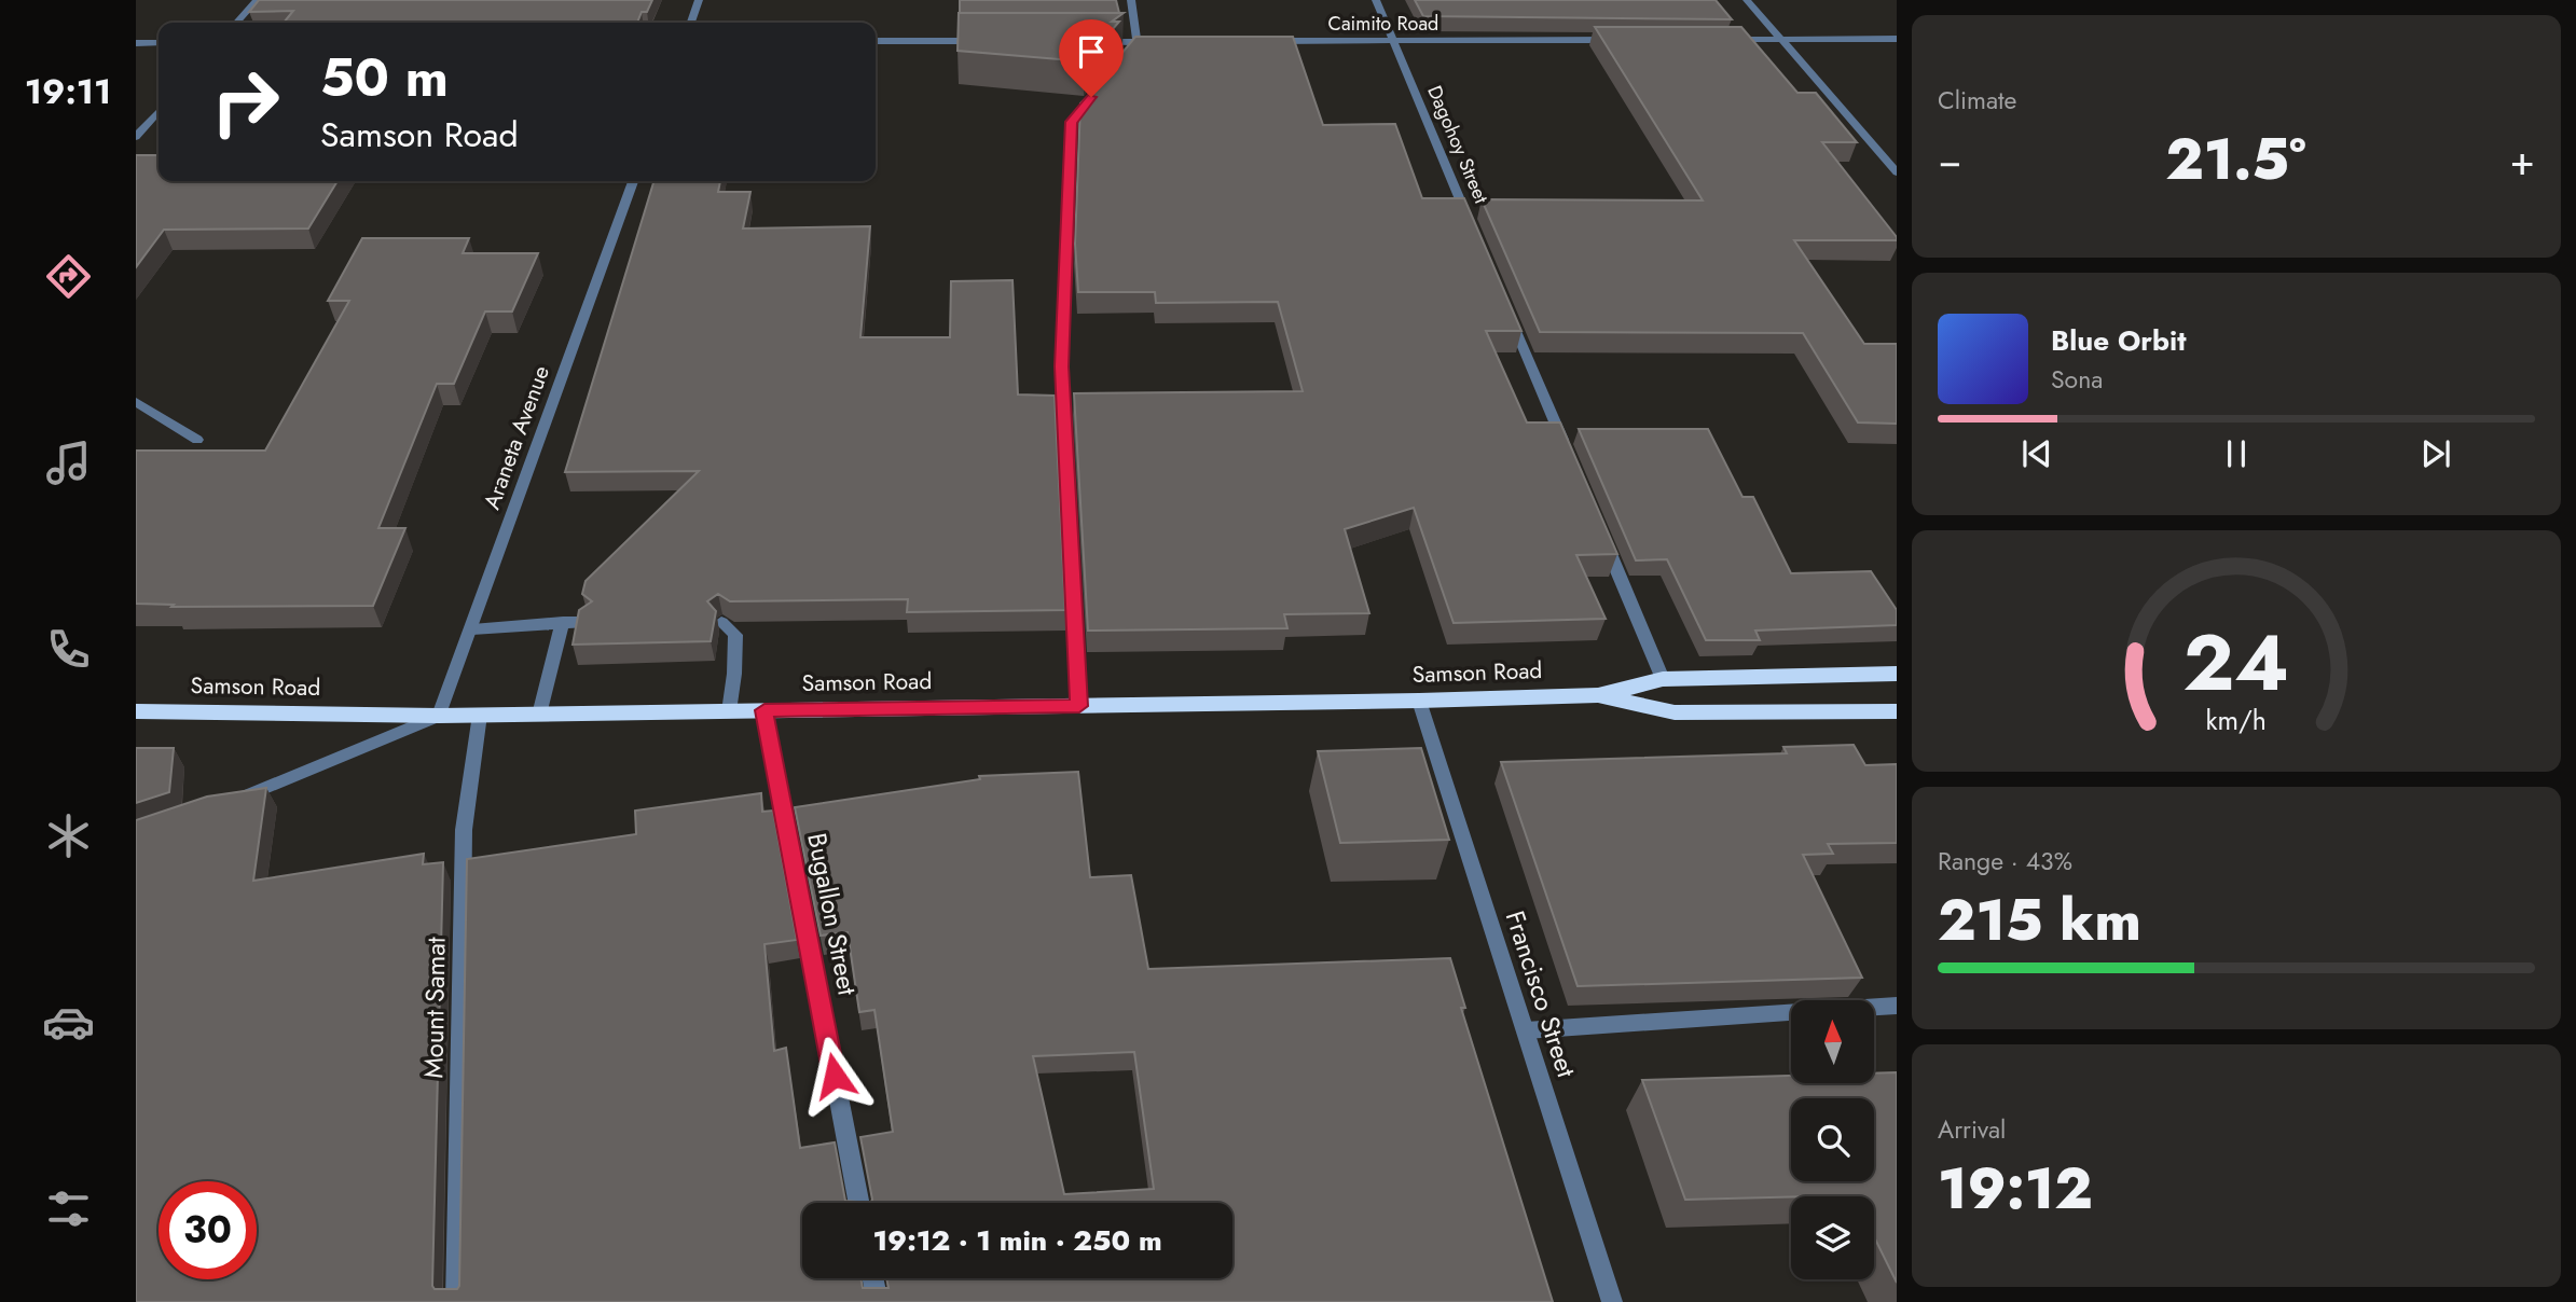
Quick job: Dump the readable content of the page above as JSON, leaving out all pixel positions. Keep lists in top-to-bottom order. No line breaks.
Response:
{"streets":{"highway":["Samson Road"],"street":["Caimito Road","Dagohoy Street","Araneta Avenue","Bugallon Street","Francisco Street","Mount Samat"]},"crossings":[["Caimito Road","Dagohoy Street"],["Araneta Avenue","Samson Road"],["Samson Road","Bugallon Street"],["Samson Road","Francisco Street"],["Samson Road","Mount Samat"]],"north":"top","page":{"tabs":"19:11","tile":["Climate",["Range · 43%","215 km"],["Arrival","19:12"]],"turn":["50 m","Samson Road"],"heat":["−","21.5°","+"],"song":["Blue Orbit","Sona"],"limit":"30","trip":"19:12 · 1 min · 250 m","gauge":["24","km/h"]}}
